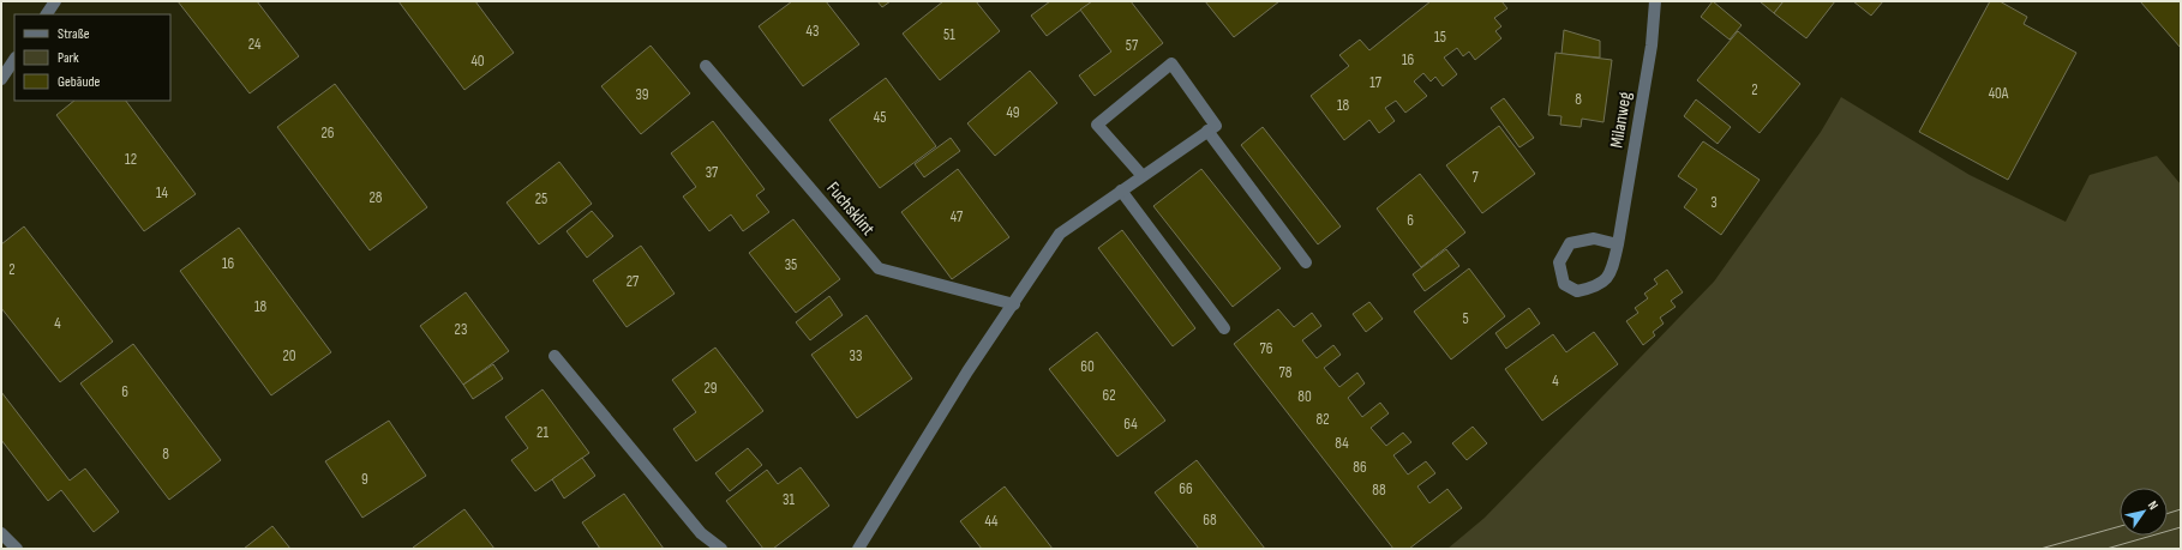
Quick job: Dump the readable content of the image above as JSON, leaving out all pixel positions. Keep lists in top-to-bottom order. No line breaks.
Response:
{"streets":{"street":["Milanweg","Fuchsklint"]},"house_numbers":["43","51","15","24","57","16","40","17","2","40A","39","8","18","49","45","26","12","37","7","14","28","25","3","47","6","16","35","2","27","18","5","4","23","76","20","33","60","78","4","29","6","62","80","82","64","21","84","8","86","9","66","88","31","68","44"],"legend":["Straße","Park","Gebäude"],"north":"top right"}
